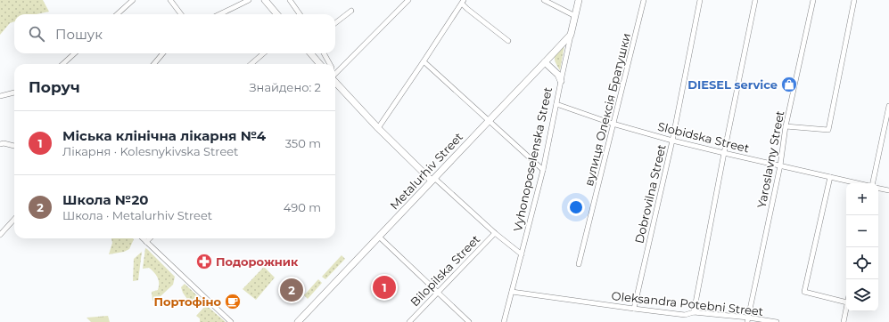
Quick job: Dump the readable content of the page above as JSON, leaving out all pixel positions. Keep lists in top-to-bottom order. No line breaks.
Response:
{"streets":{"main road":["Vyhonoposelenska Street","Metalurhiv Street"],"street":["вулиця Олексія Братушки","Slobidska Street","Yaroslavny Street","Dobrovilna Street","Bilopilska Street","Oleksandra Potebni Street"]},"crossings":[["вулиця Олексія Братушки","Slobidska Street"],["Slobidska Street","Vyhonoposelenska Street"],["Slobidska Street","Yaroslavny Street"],["Slobidska Street","Dobrovilna Street"],["Vyhonoposelenska Street","Metalurhiv Street"],["Vyhonoposelenska Street","Oleksandra Potebni Street"],["Yaroslavny Street","Oleksandra Potebni Street"],["Dobrovilna Street","Oleksandra Potebni Street"]],"places":{"shop":["DIESEL service"],"pharmacy":["Подорожник"],"cafe":["Портофіно"]},"page":{"search":"Пошук","heading":["Поруч","Знайдено: 2"],"list":[{"mark":"1","name":"Міська клінічна лікарня №4","note":"Лікарня · Kolesnykivska Street","value":"350 m"},{"mark":"2","name":"Школа №20","note":"Школа · Metalurhiv Street","value":"490 m"}],"map_buttons":["+","−"],"pins":["1","2"]}}
